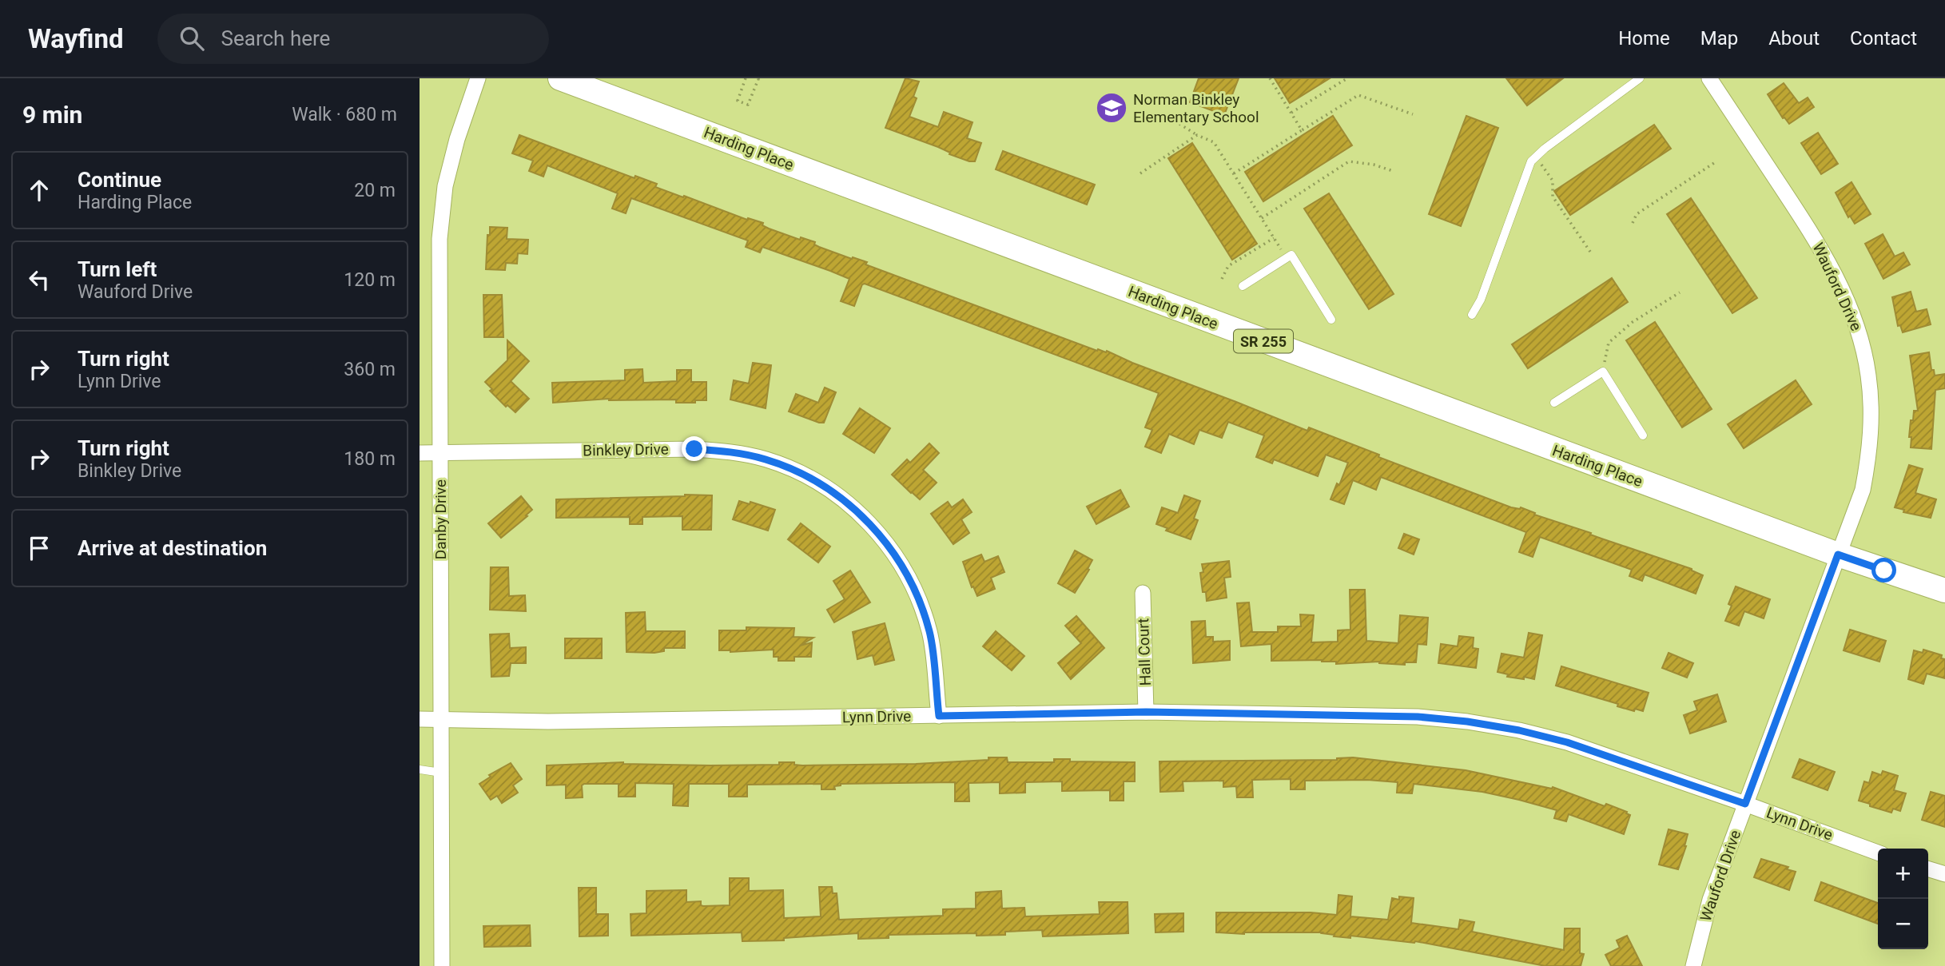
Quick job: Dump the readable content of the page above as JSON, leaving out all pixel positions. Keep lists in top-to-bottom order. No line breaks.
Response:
{"streets":{"main road":["Harding Place","SR 255"],"street":["Wauford Drive","Binkley Drive","Danby Drive","Hall Court","Lynn Drive"]},"crossings":[["Harding Place","Wauford Drive"],["Wauford Drive","Lynn Drive"],["Binkley Drive","Danby Drive"],["Binkley Drive","Lynn Drive"],["Danby Drive","Lynn Drive"],["Hall Court","Lynn Drive"]],"places":{"school or university":["Norman Binkley Elementary School"]},"page":{"header":"Wayfind","search":"Search here","nav":["Home","Map","About","Contact"],"heading":["9 min","Walk · 680 m"],"list":[["Continue","Harding Place","20 m"],["Turn left","Wauford Drive","120 m"],["Turn right","Lynn Drive","360 m"],["Turn right","Binkley Drive","180 m"],"Arrive at destination"],"map_buttons":["+","−"]}}
